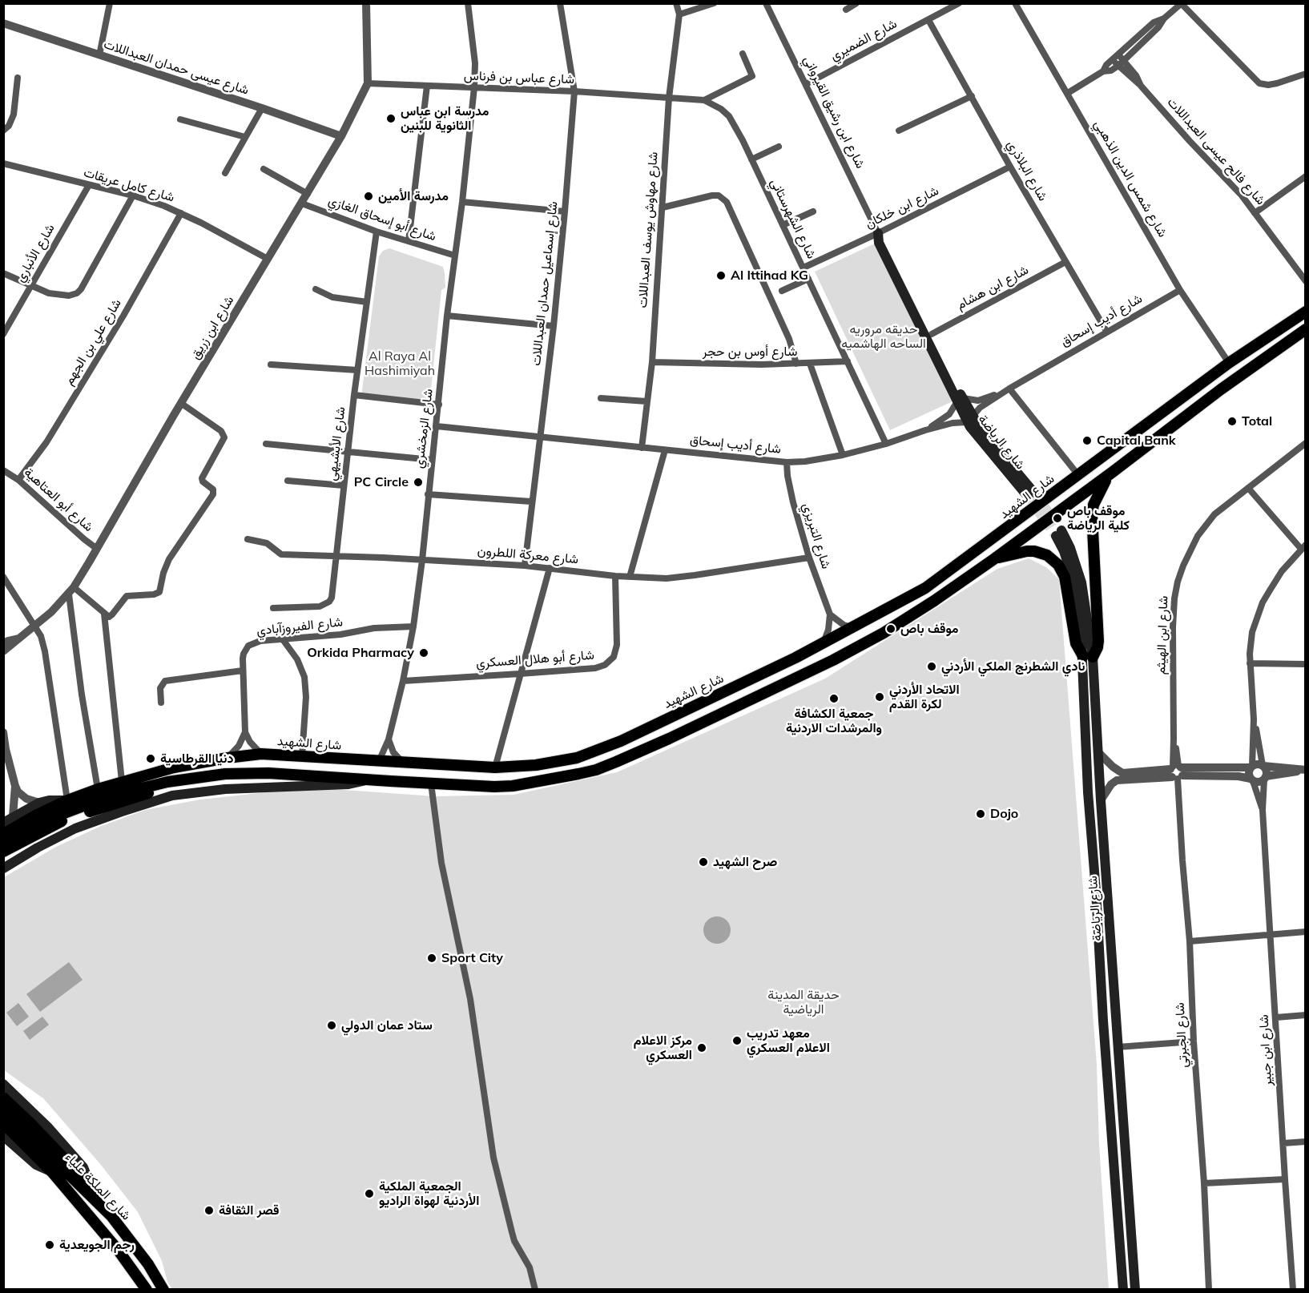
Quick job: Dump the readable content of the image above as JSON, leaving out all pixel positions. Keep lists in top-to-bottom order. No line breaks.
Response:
{"streets":{"main road":["شارع ابن رشيق القيرواني","شارع الرياضة","شارع الشهيد","شارع الملكة علياء"],"street":["شارع الضميري","شارع عيسى حمدان العبداللات","شارع عباس بن فرناس","شارع فالح عيسى العبداللات","شارع البلاذري","شارع شمس الدين الذهبي","شارع كامل عريقات","شارع ابن خلكان","شارع أبو إسحاق الغازي","شارع الشهرستاني","شارع مهاوش يوسف العبداللات","شارع الأنباري","شارع إسماعيل حمدان العبداللات","شارع ابن هشام","شارع أديب إسحاق","شارع ابن زريق","شارع علي بن الجهم","شارع أوس بن حجر","شارع الزمخشري","شارع الأبشيهي","شارع أبو العتاهية","شارع التبريزي","شارع معركة اللطرون","شارع الفيروزآبادي","شارع ابن الهيثم","شارع أبو هلال العسكري","شارع الجبرتي","شارع ابن جبير"]},"crossings":[["شارع الضميري","شارع ابن رشيق القيرواني"],["شارع الضميري","شارع البلاذري"],["شارع عيسى حمدان العبداللات","شارع ابن زريق"],["شارع عباس بن فرناس","شارع الشهرستاني"],["شارع عباس بن فرناس","شارع مهاوش يوسف العبداللات"],["شارع عباس بن فرناس","شارع إسماعيل حمدان العبداللات"],["شارع عباس بن فرناس","شارع ابن زريق"],["شارع عباس بن فرناس","شارع الزمخشري"],["شارع ابن رشيق القيرواني","شارع ابن خلكان"],["شارع ابن رشيق القيرواني","شارع ابن هشام"],["شارع ابن رشيق القيرواني","شارع أديب إسحاق"],["شارع ابن رشيق القيرواني","شارع الرياضة"],["شارع البلاذري","شارع ابن خلكان"],["شارع البلاذري","شارع ابن هشام"],["شارع البلاذري","شارع أديب إسحاق"],["شارع شمس الدين الذهبي","شارع أديب إسحاق"],["شارع شمس الدين الذهبي","شارع الشهيد"],["شارع كامل عريقات","شارع الأنباري"],["شارع كامل عريقات","شارع ابن زريق"],["شارع كامل عريقات","شارع علي بن الجهم"],["شارع ابن خلكان","شارع الشهرستاني"],["شارع أبو إسحاق الغازي","شارع ابن زريق"],["شارع أبو إسحاق الغازي","شارع الزمخشري"],["شارع أبو إسحاق الغازي","شارع الأبشيهي"],["شارع الشهرستاني","شارع مهاوش يوسف العبداللات"],["شارع الشهرستاني","شارع أديب إسحاق"],["شارع الشهرستاني","شارع أوس بن حجر"],["شارع مهاوش يوسف العبداللات","شارع أديب إسحاق"],["شارع مهاوش يوسف العبداللات","شارع أوس بن حجر"],["شارع إسماعيل حمدان العبداللات","شارع أديب إسحاق"],["شارع إسماعيل حمدان العبداللات","شارع معركة اللطرون"],["شارع أديب إسحاق","شارع الزمخشري"],["شارع أديب إسحاق","شارع الرياضة"],["شارع أديب إسحاق","شارع التبريزي"],["شارع ابن زريق","شارع أبو العتاهية"],["شارع علي بن الجهم","شارع أبو العتاهية"],["شارع الزمخشري","شارع الشهيد"],["شارع الزمخشري","شارع معركة اللطرون"],["شارع الزمخشري","شارع الفيروزآبادي"],["شارع الزمخشري","شارع أبو هلال العسكري"],["شارع الأبشيهي","شارع معركة اللطرون"],["شارع التبريزي","شارع معركة اللطرون"],["شارع معركة اللطرون","شارع أبو هلال العسكري"],["شارع ابن الهيثم","شارع الجبرتي"]],"parks":["حديقه مروريه الساحه الهاشميه","Al Raya Al Hashimiyah","حديقة المدينة الرياضية"],"places":["مدرسة ابن عباس الثانوية للبنين","مدرسة الأمين","Al Ittihad KG","Total","Capital Bank","PC Circle","موقف باص كلية الرياضة","موقف باص","Orkida Pharmacy","نادي الشطرنج الملكي الأردني","الاتحاد الأردني لكرة القدم","جمعية الكشافة والمرشدات الاردنية","دنيا القرطاسية","Dojo","صرح الشهيد","Sport City","ستاد عمان الدولي","معهد تدريب الاعلام العسكري","مركز الاعلام العسكري","الجمعية الملكية الأردنية لهواة الراديو","قصر الثقافة","رجم الجويعدية"]}
